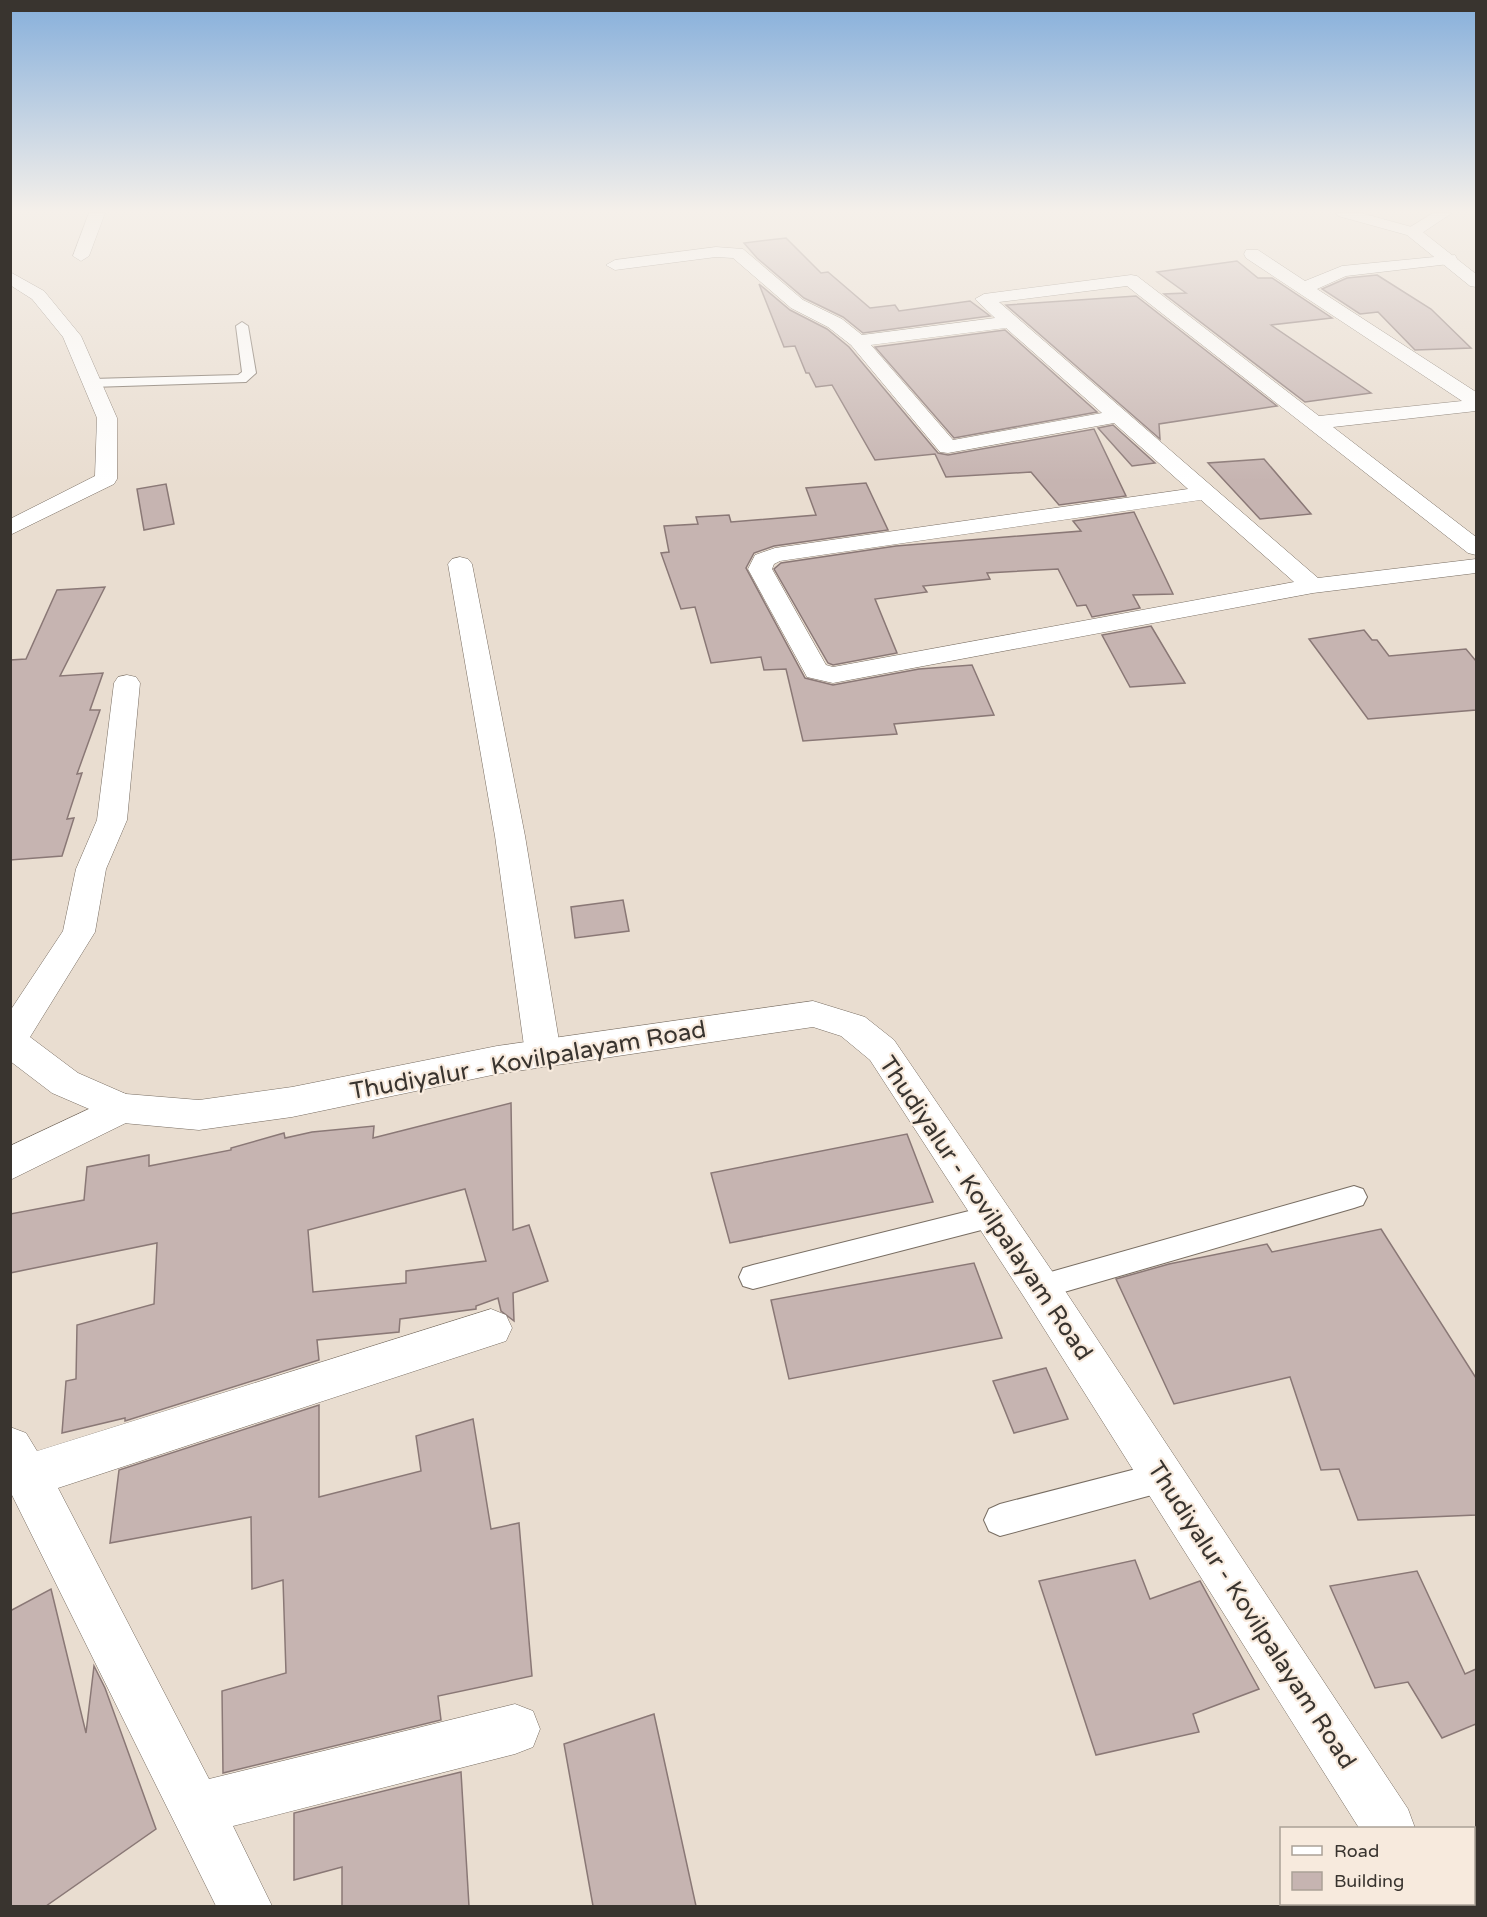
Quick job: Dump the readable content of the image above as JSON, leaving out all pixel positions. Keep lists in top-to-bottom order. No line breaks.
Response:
{"streets":{"street":["Thudiyalur - Kovilpalayam Road"]},"legend":["Road","Building"]}
